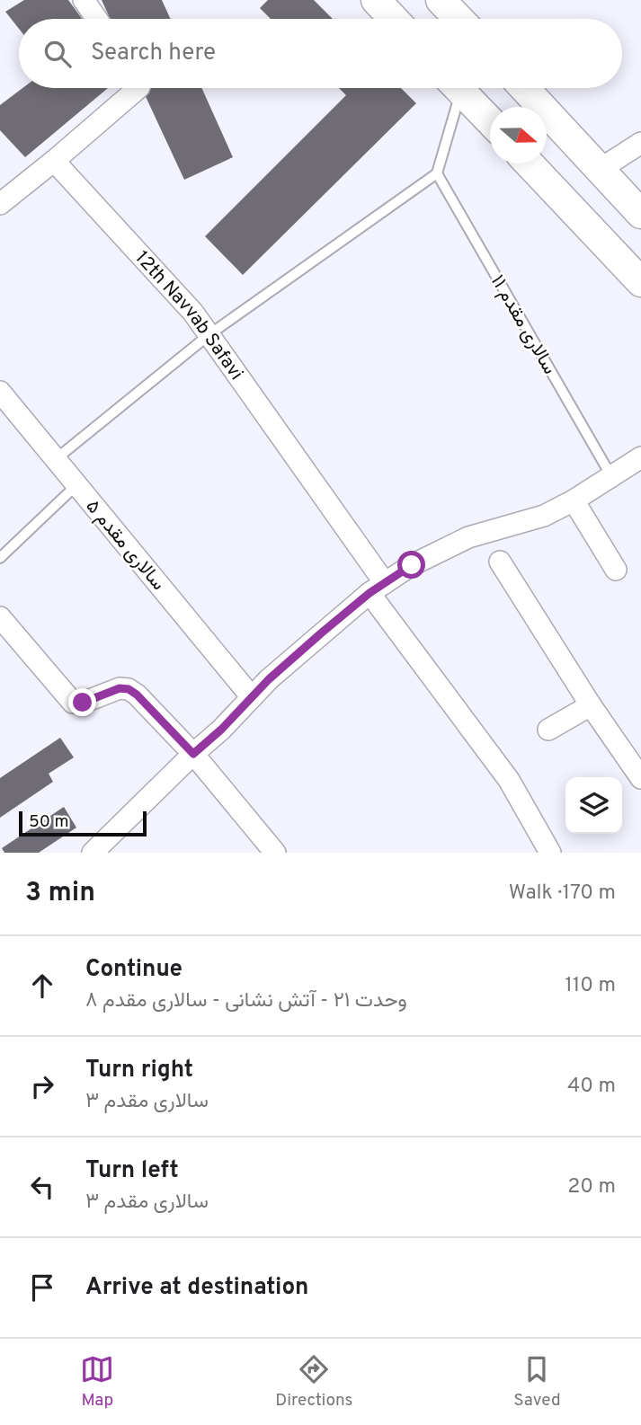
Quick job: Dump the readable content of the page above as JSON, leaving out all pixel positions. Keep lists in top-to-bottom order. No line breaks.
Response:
{"streets":{"street":["12th Navvab Safavi","سالاری مقدم ۵"],"lane":["سالاری مقدم ۱۱"]},"scale_bar":"50 m","north":"right","page":{"search":"Search here","scale":"50 m","heading":["3 min","Walk · 170 m"],"list":[["Continue","وحدت ۲۱ - آتش نشانی - سالاری مقدم ۸","110 m"],["Turn right","سالاری مقدم ۳","40 m"],["Turn left","سالاری مقدم ۳","20 m"],"Arrive at destination"],"nav":["Map","Directions","Saved"]}}
